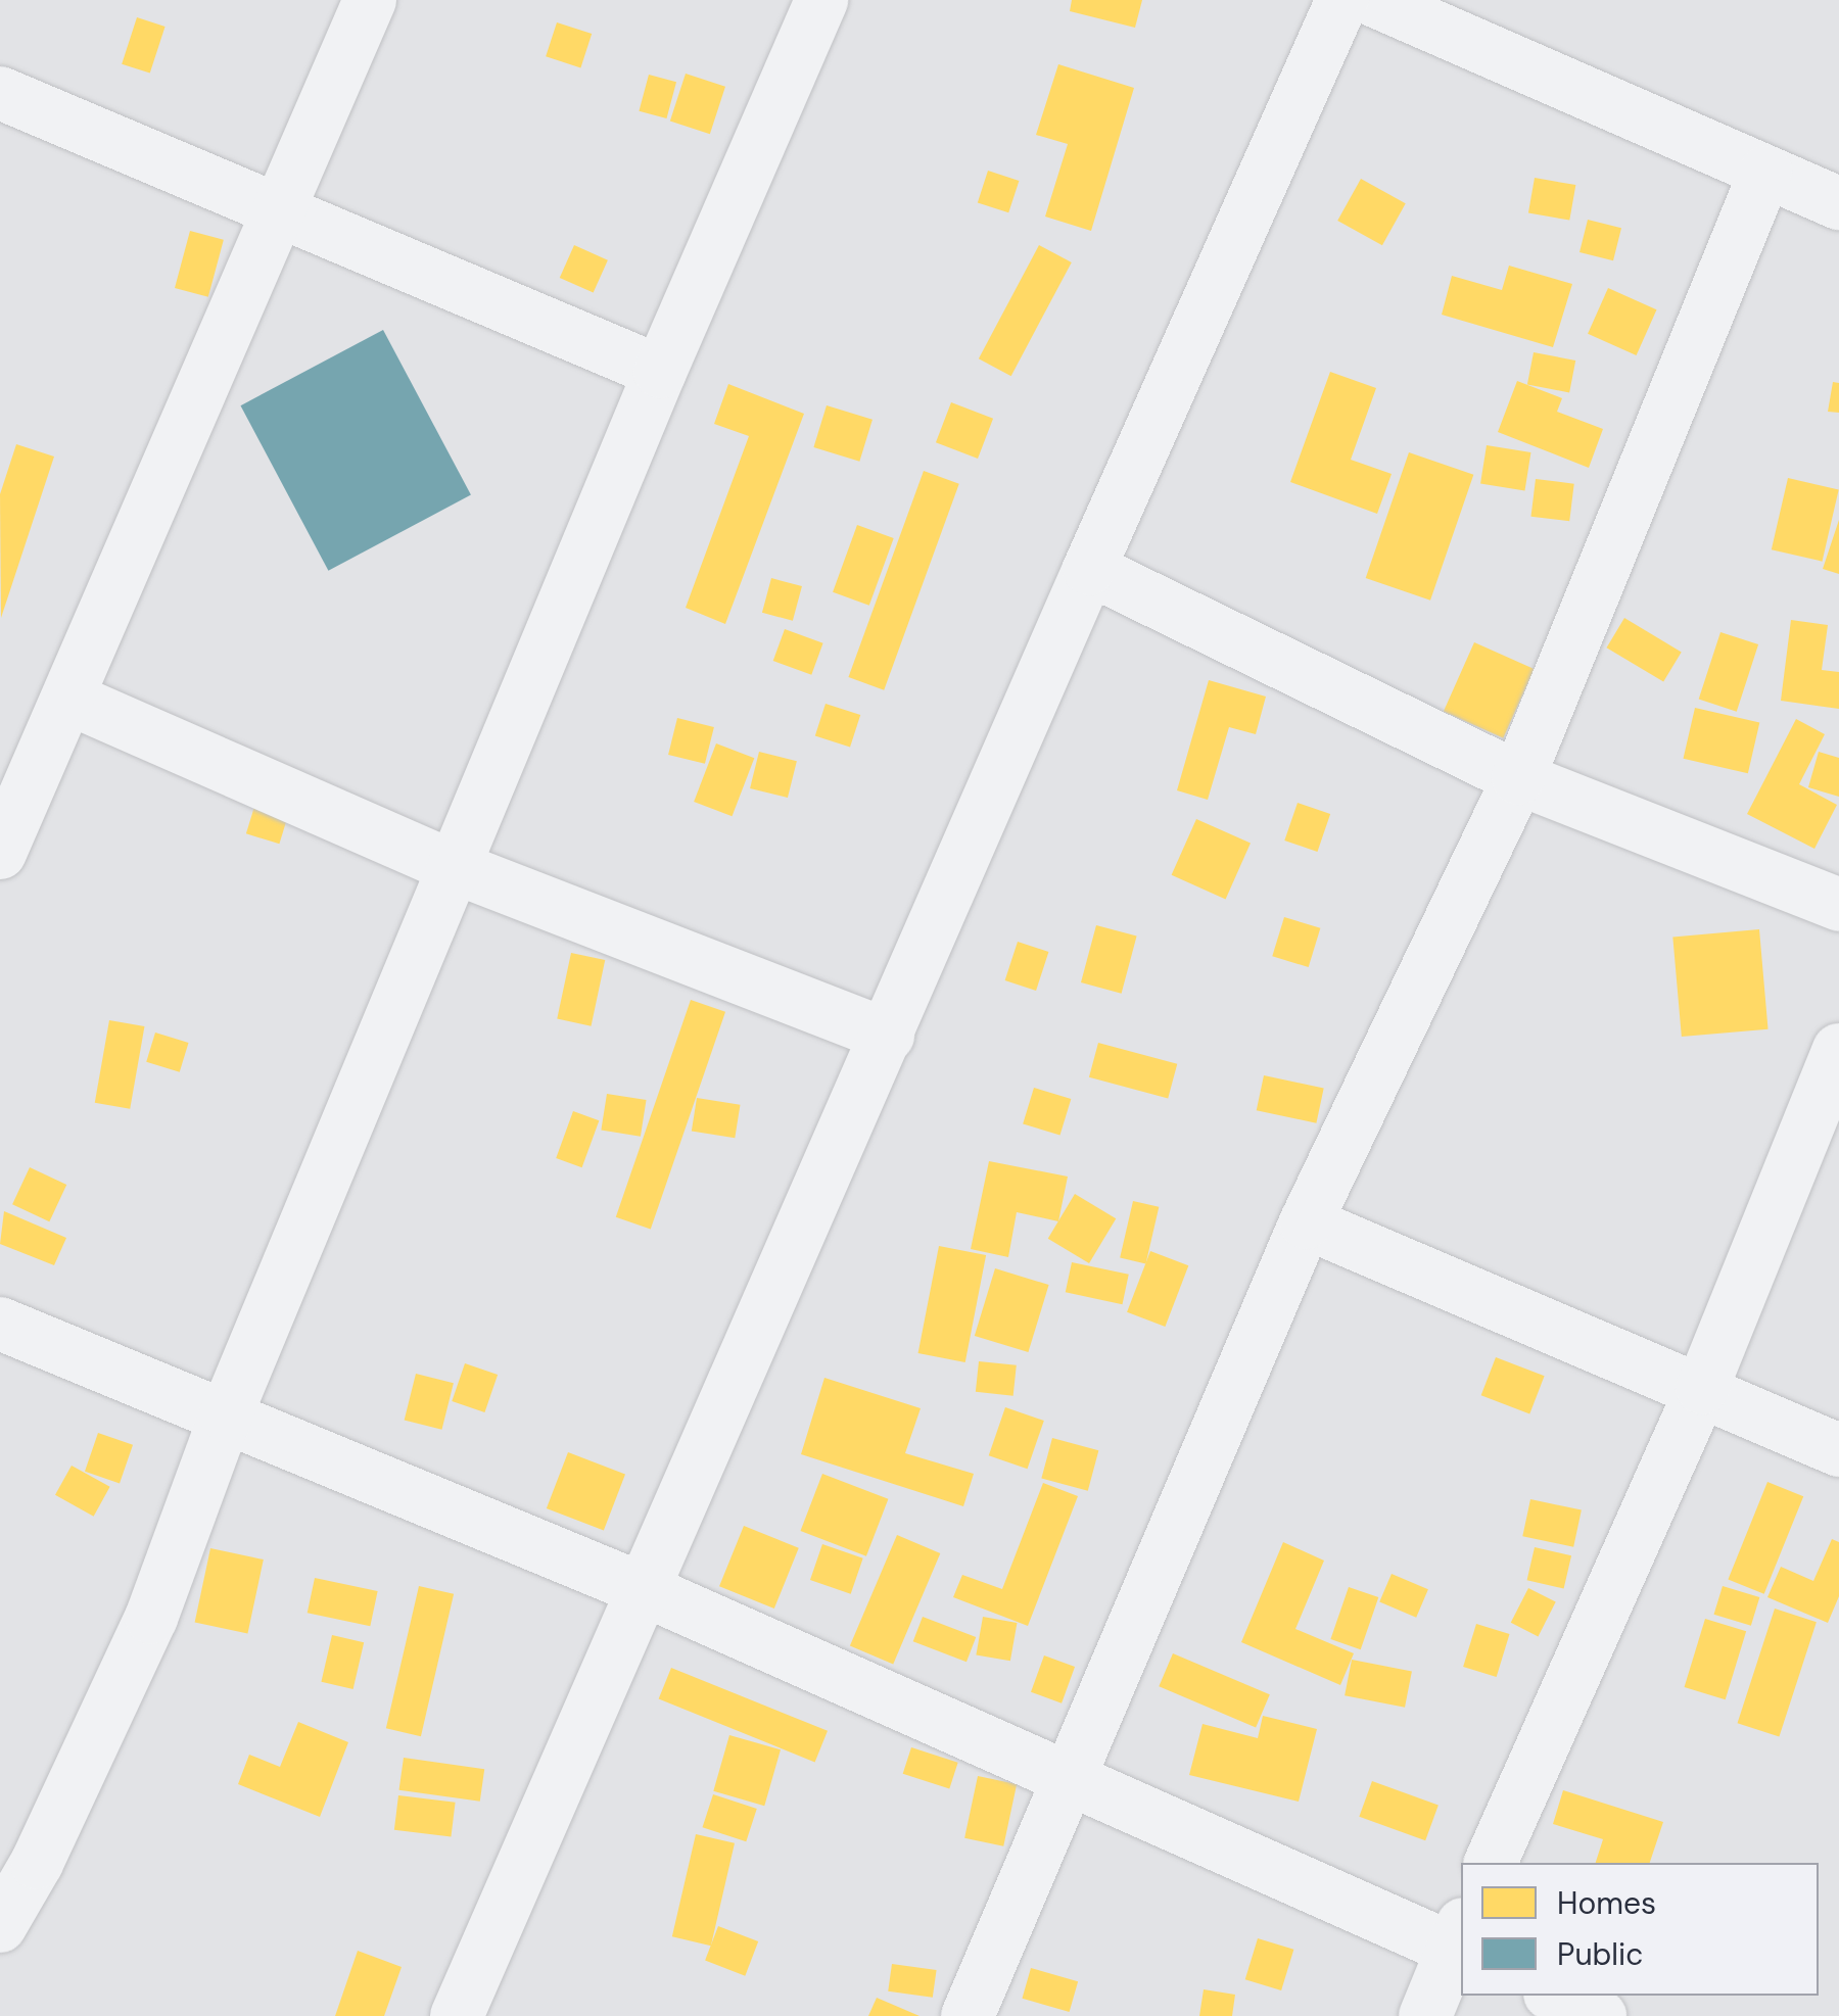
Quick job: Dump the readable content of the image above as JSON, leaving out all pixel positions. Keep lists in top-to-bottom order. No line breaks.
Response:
{"legend":["Homes","Public"]}
